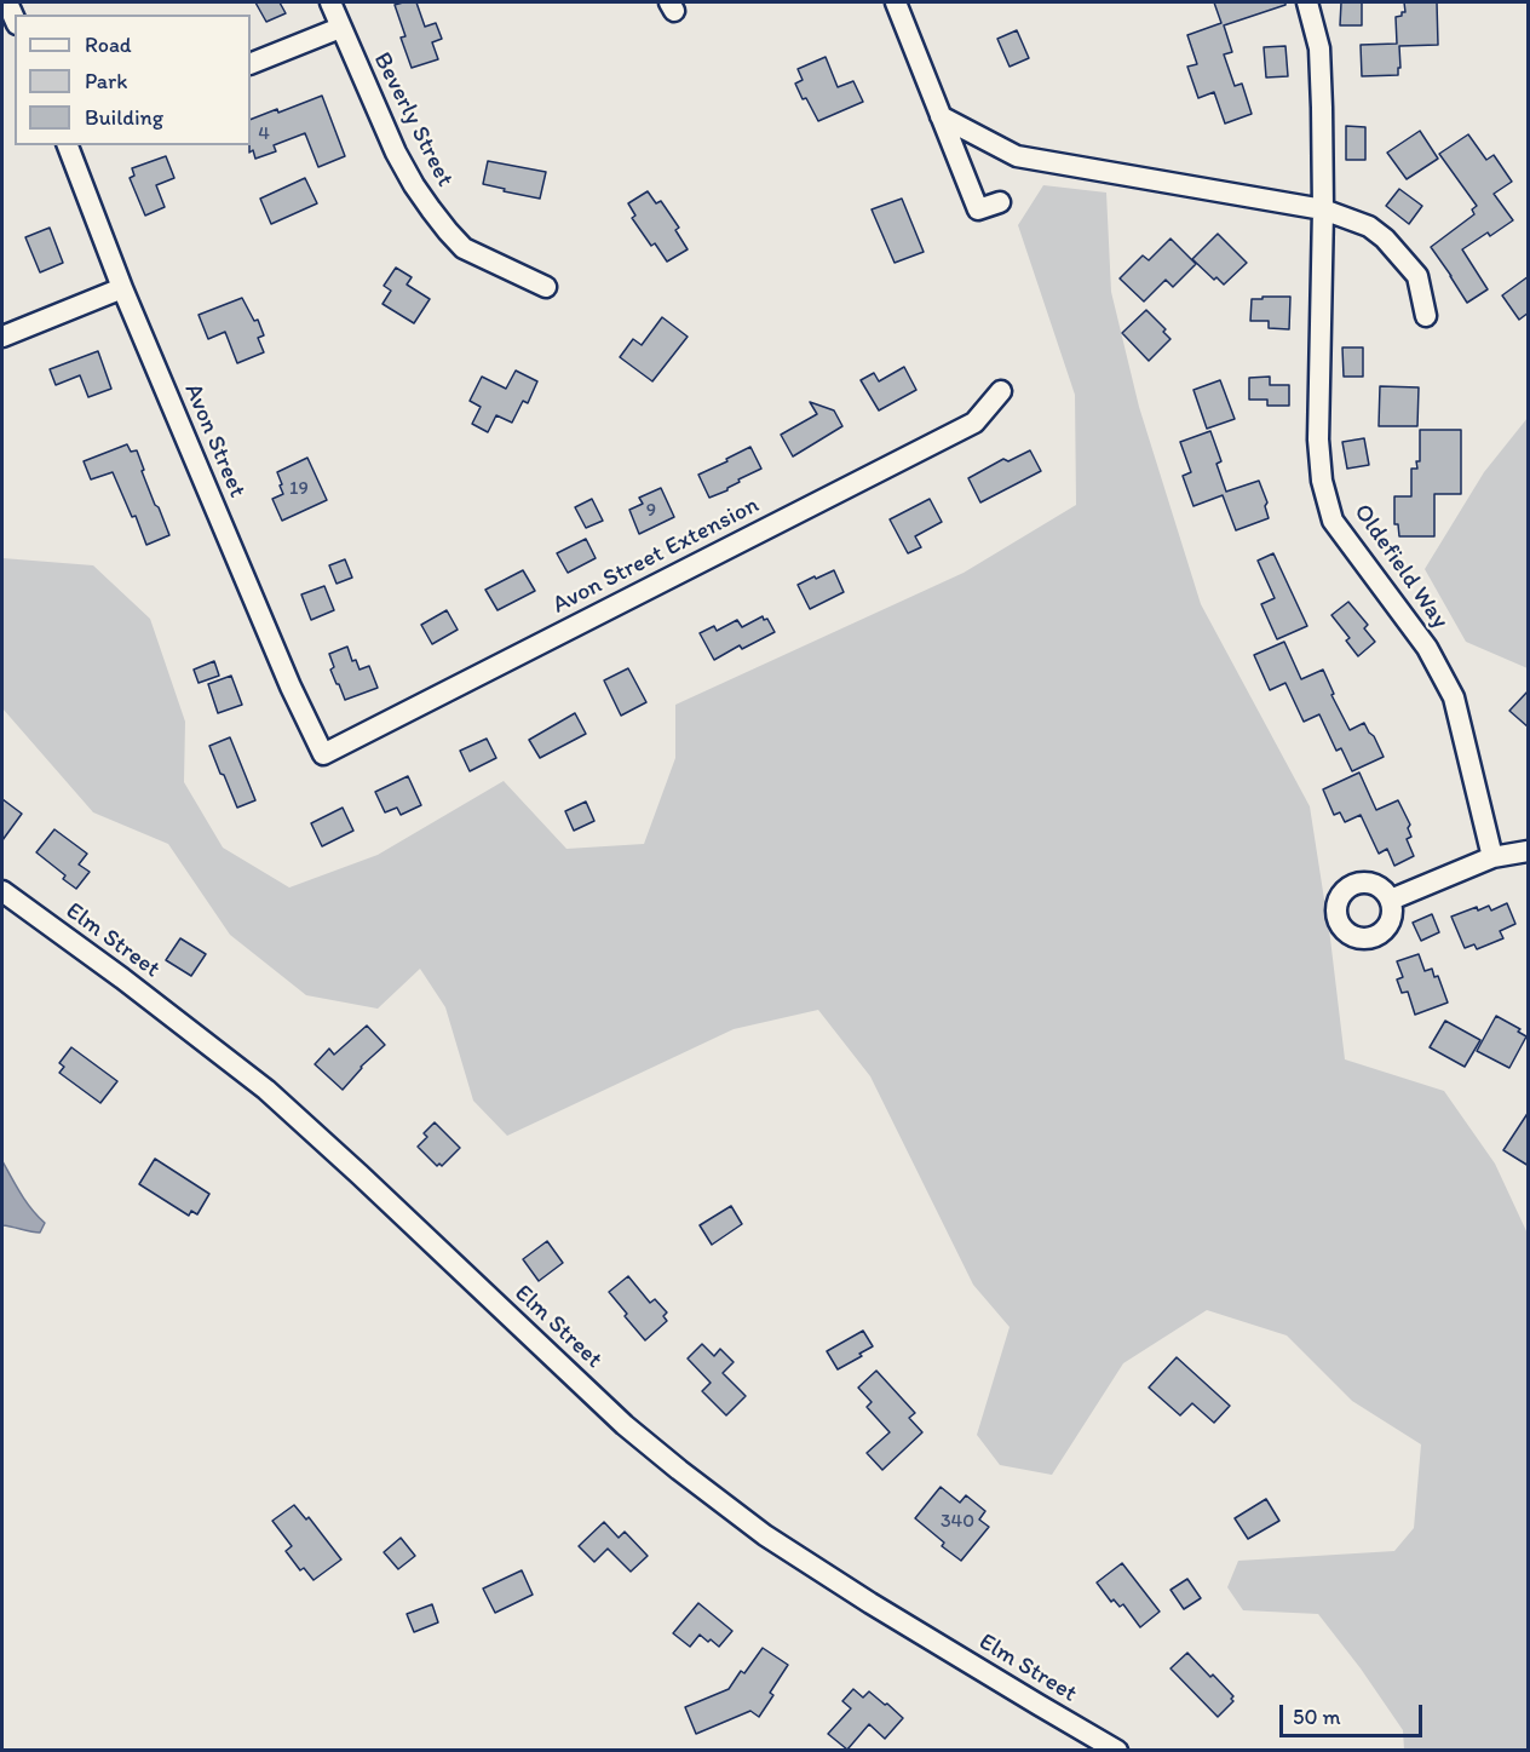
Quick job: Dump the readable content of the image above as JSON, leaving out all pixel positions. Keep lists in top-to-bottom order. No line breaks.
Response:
{"streets":{"street":["Beverly Street","Avon Street","Avon Street Extension","Oldefield Way","Elm Street"]},"crossings":[["Avon Street","Avon Street Extension"]],"house_numbers":["4","19","9","340"],"legend":["Road","Park","Building"],"scale_bar":"50 m"}
